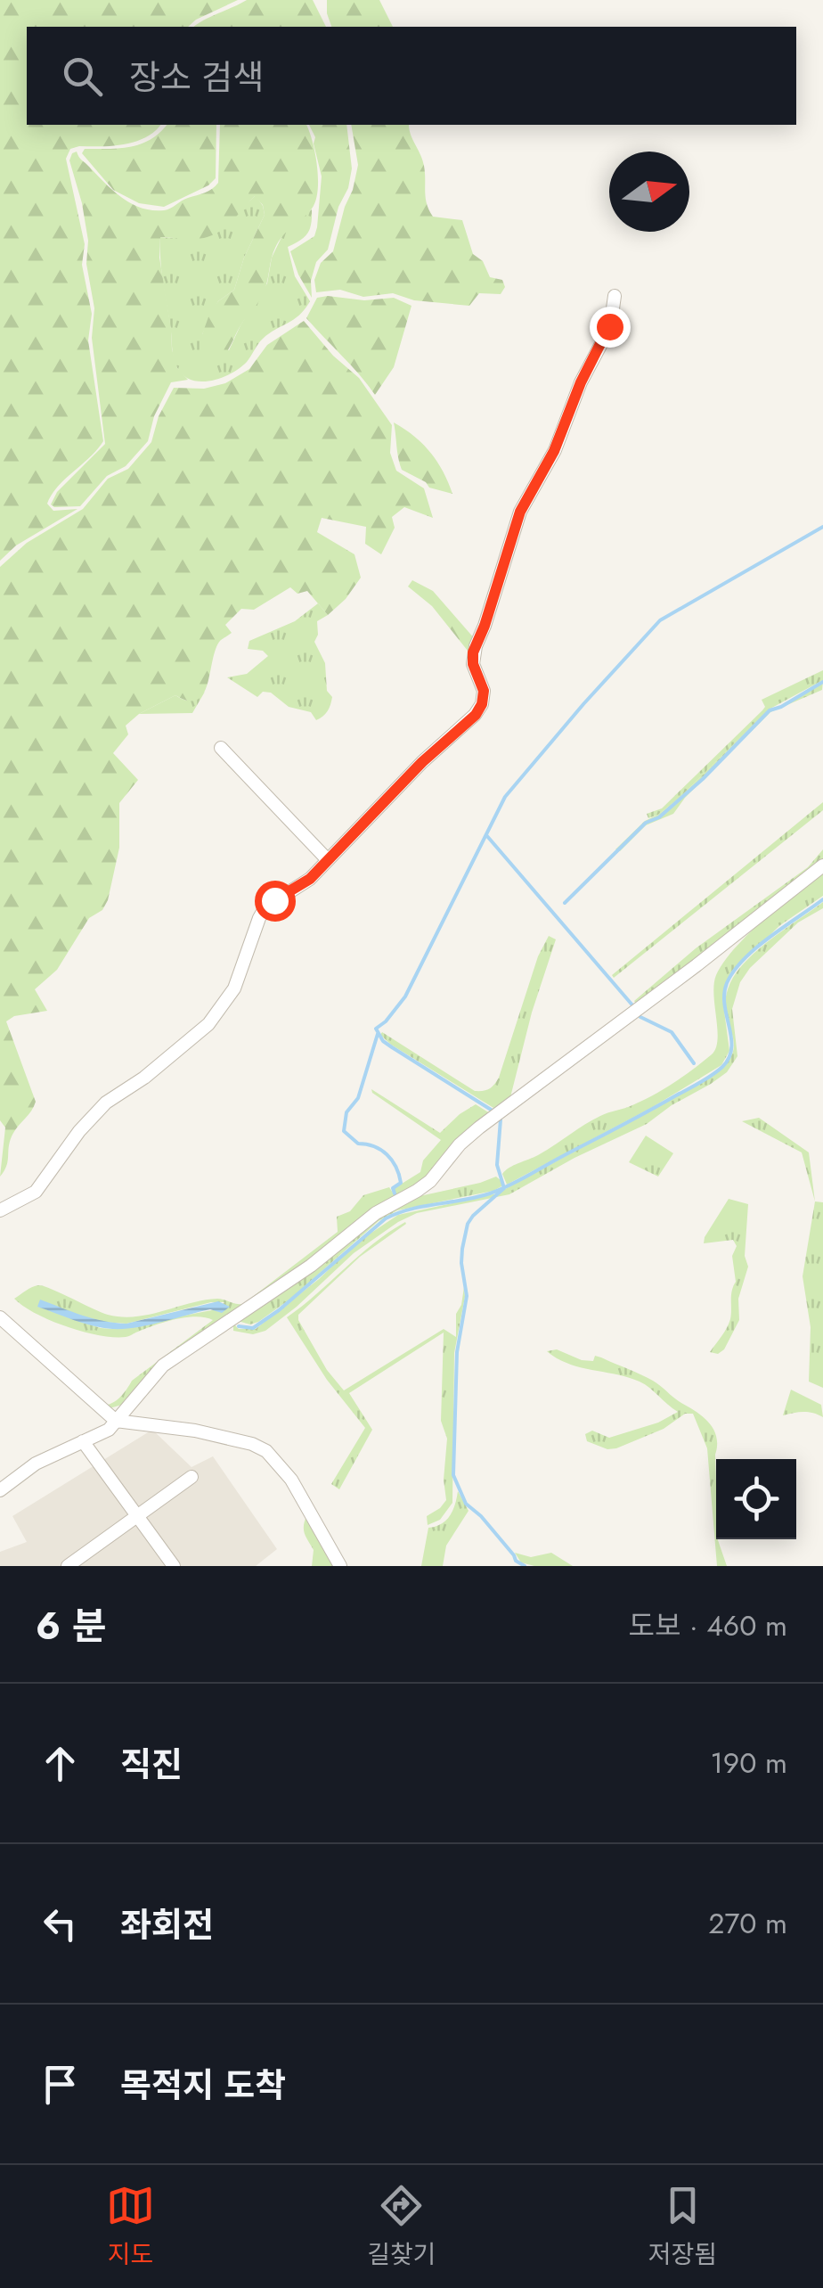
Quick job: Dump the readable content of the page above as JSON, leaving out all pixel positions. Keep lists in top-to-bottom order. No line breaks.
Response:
{"north":"right","page":{"search":"장소 검색","heading":["6 분","도보 · 460 m"],"list":[["직진","190 m"],["좌회전","270 m"],"목적지 도착"],"nav":["지도","길찾기","저장됨"]}}
